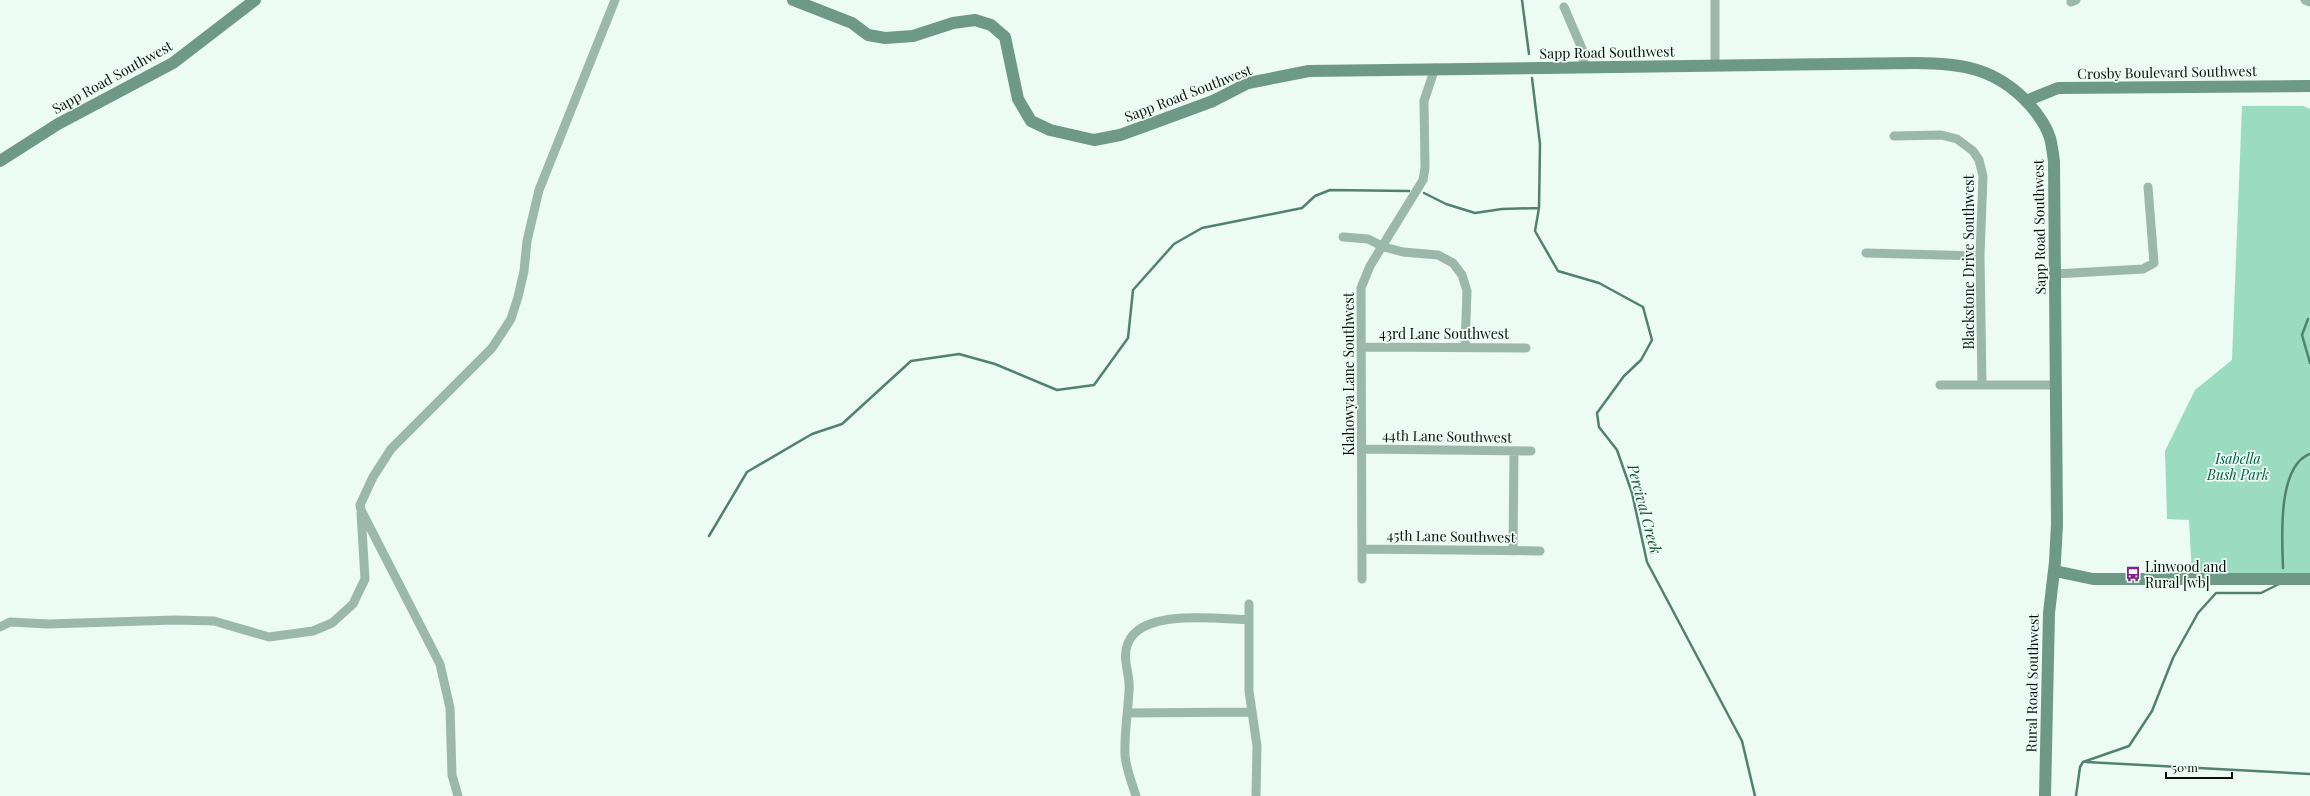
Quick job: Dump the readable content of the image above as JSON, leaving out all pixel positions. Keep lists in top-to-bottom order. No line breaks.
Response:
{"streets":{"street":["Sapp Road Southwest","Crosby Boulevard Southwest","Blackstone Drive Southwest","43rd Lane Southwest","Klahowya Lane Southwest","44th Lane Southwest","45th Lane Southwest","Rural Road Southwest"]},"crossings":[["Sapp Road Southwest","Crosby Boulevard Southwest"],["Sapp Road Southwest","Klahowya Lane Southwest"],["Sapp Road Southwest","Rural Road Southwest"],["43rd Lane Southwest","Klahowya Lane Southwest"],["Klahowya Lane Southwest","44th Lane Southwest"],["Klahowya Lane Southwest","45th Lane Southwest"]],"water":["Percival Creek"],"parks":["Isabella Bush Park"],"places":{"bus stop":["Linwood and Rural [wb]"]},"scale_bar":"50 m"}
